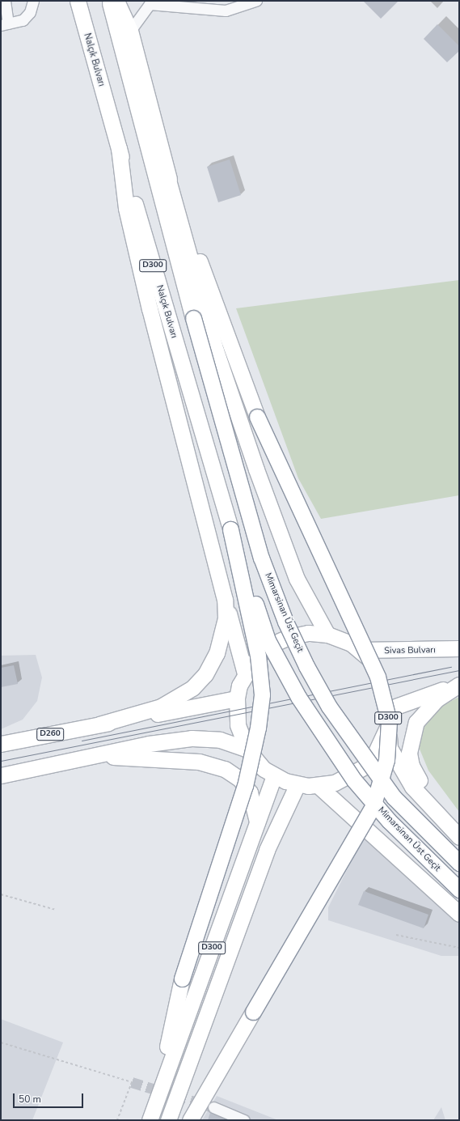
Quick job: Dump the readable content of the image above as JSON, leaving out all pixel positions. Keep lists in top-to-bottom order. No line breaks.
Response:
{"streets":{"highway":["Nalçık Bulvarı","D300","Mimarsinan Üst Geçit","Sivas Bulvarı","D260"]},"crossings":[["Nalçık Bulvarı","D300"],["Nalçık Bulvarı","Mimarsinan Üst Geçit"],["D300","Mimarsinan Üst Geçit"]],"scale_bar":"50 m"}
